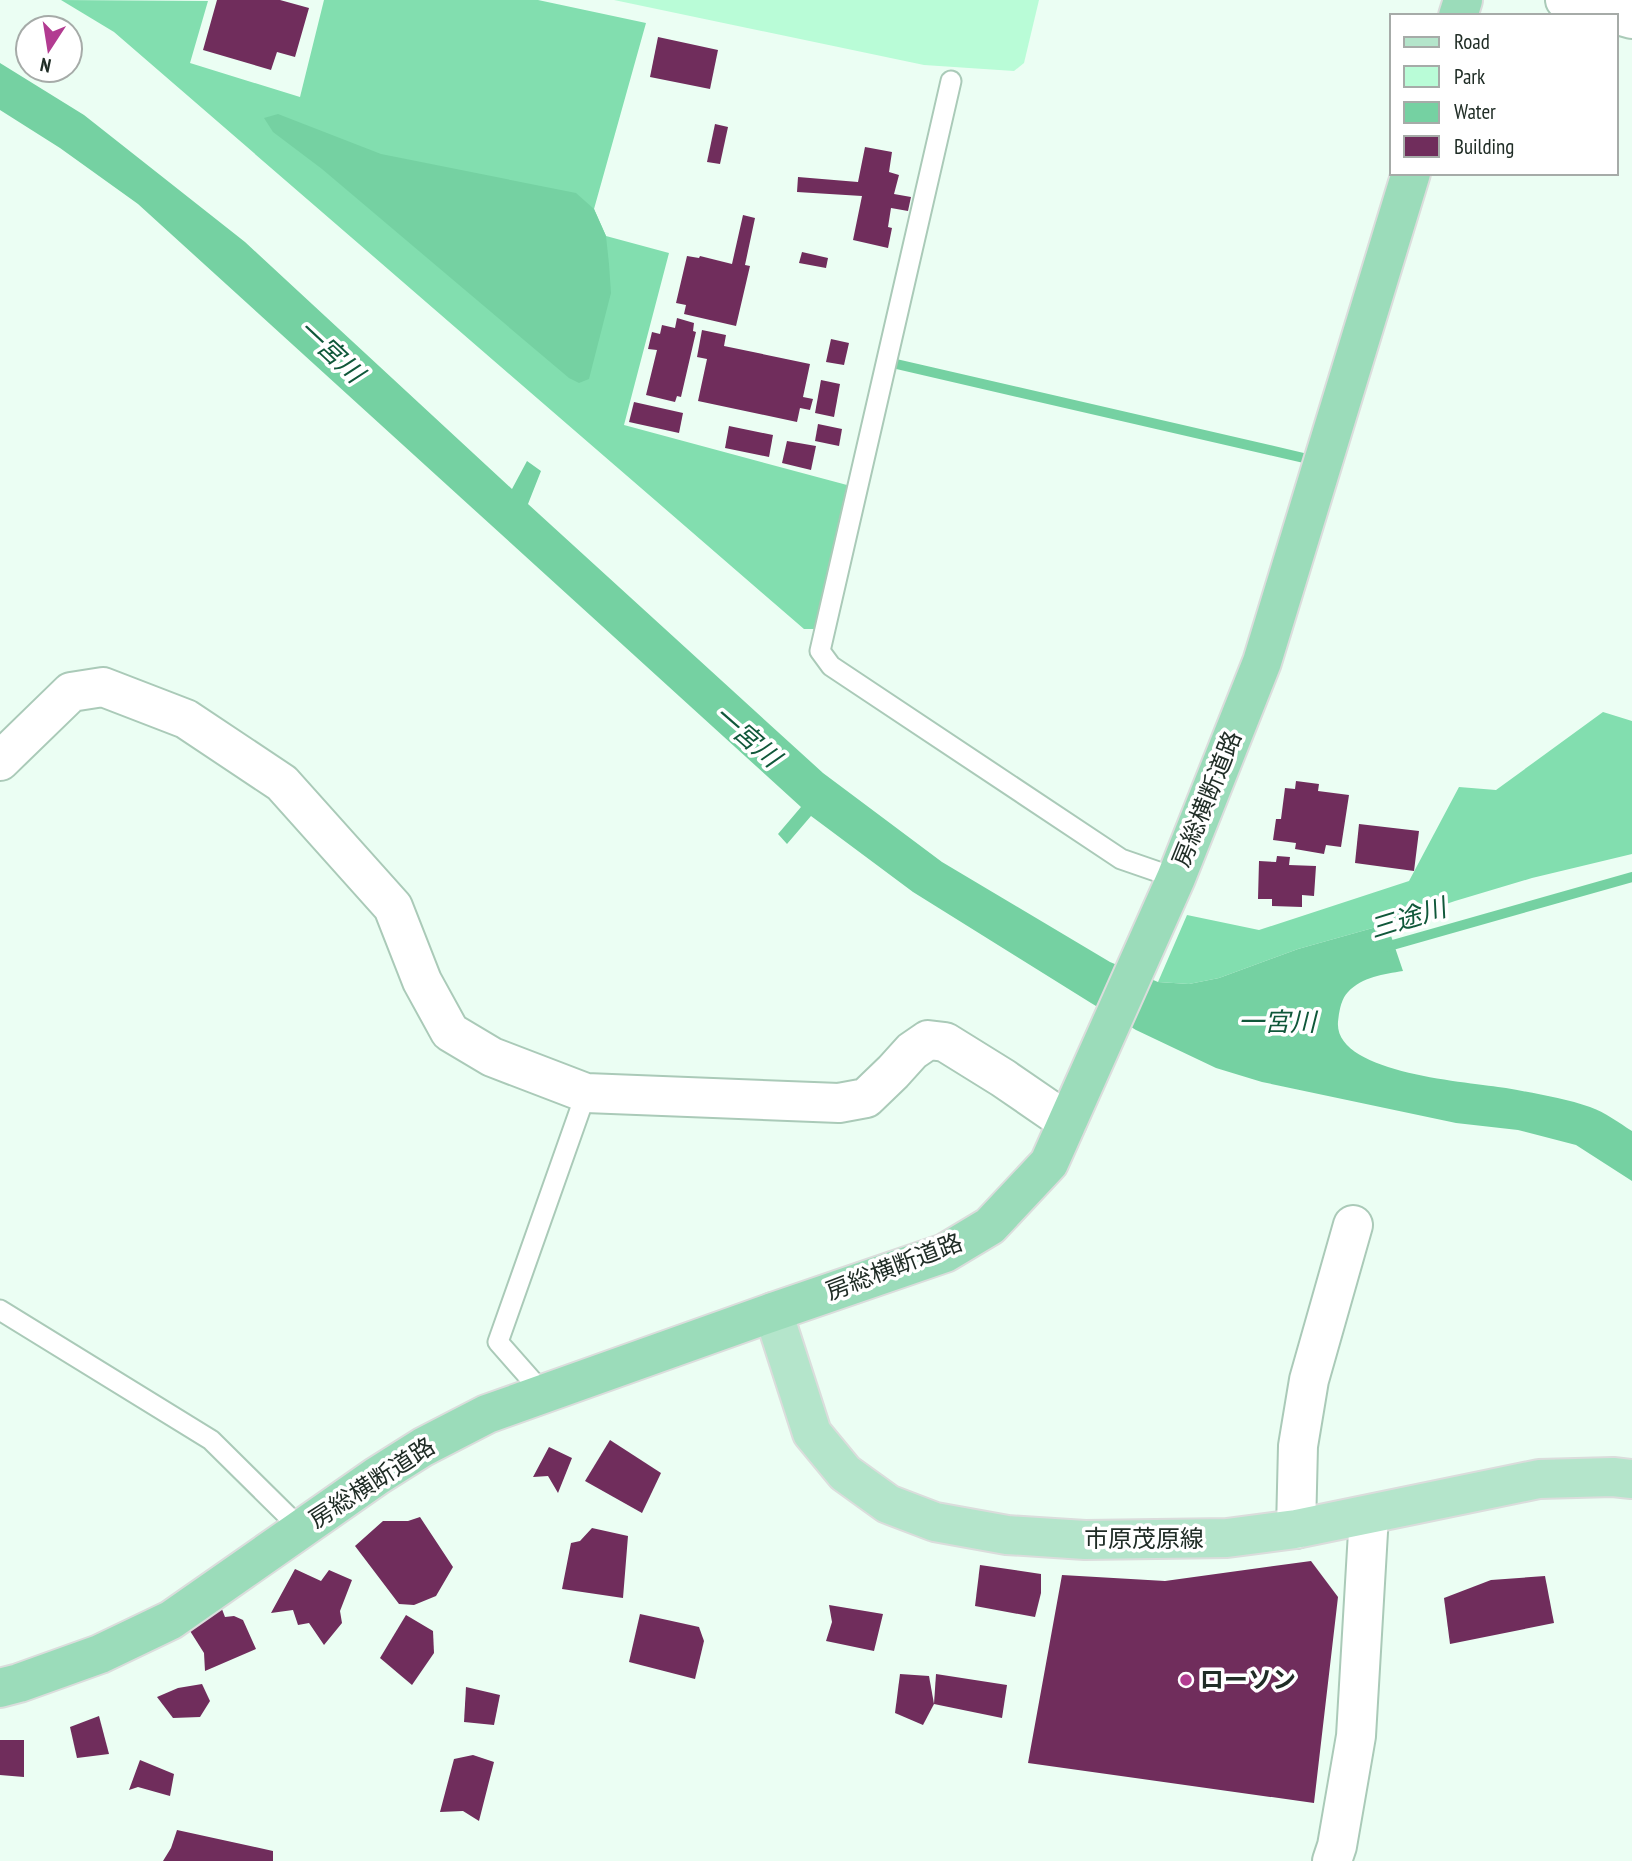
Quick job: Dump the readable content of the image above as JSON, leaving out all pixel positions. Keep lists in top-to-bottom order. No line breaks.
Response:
{"streets":{"highway":["房総横断道路"],"main road":["市原茂原線"]},"crossings":[["房総横断道路","市原茂原線"]],"water":["一宮川","三途川"],"places":["ローソン"],"legend":["Road","Park","Water","Building"],"north":"bottom"}
